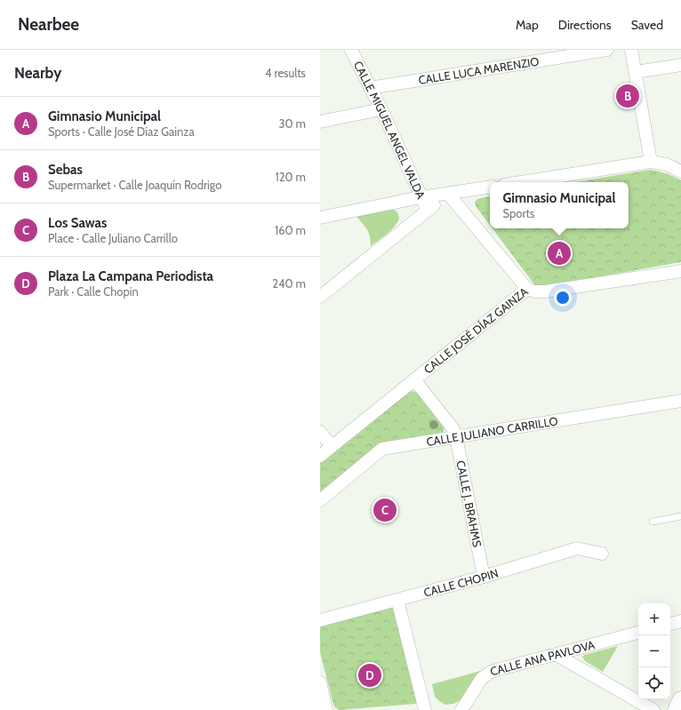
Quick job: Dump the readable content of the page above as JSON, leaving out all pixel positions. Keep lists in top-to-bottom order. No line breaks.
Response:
{"streets":{"street":["CALLE LUCA MARENZIO","CALLE MIGUEL ANGEL VALDA","CALLE JOSÉ DÍAZ GAINZA","CALLE JULIANO CARRILLO","CALLE J. BRAHMS","CALLE CHOPIN","CALLE ANA PAVLOVA"]},"crossings":[["CALLE LUCA MARENZIO","CALLE MIGUEL ANGEL VALDA"],["CALLE JOSÉ DÍAZ GAINZA","CALLE J. BRAHMS"],["CALLE JULIANO CARRILLO","CALLE J. BRAHMS"],["CALLE J. BRAHMS","CALLE CHOPIN"]],"page":{"header":"Nearbee","nav":["Map","Directions","Saved"],"heading":["Nearby","4 results"],"pins":["B","A","C","D"],"list":[{"mark":"A","name":"Gimnasio Municipal","note":"Sports · Calle José Díaz Gainza","value":"30 m"},{"mark":"B","name":"Sebas","note":"Supermarket · Calle Joaquín Rodrigo","value":"120 m"},{"mark":"C","name":"Los Sawas","note":"Place · Calle Juliano Carrillo","value":"160 m"},{"mark":"D","name":"Plaza La Campana Periodista","note":"Park · Calle Chopin","value":"240 m"}],"popup":["Gimnasio Municipal","Sports"],"map_buttons":["+","−"]}}
